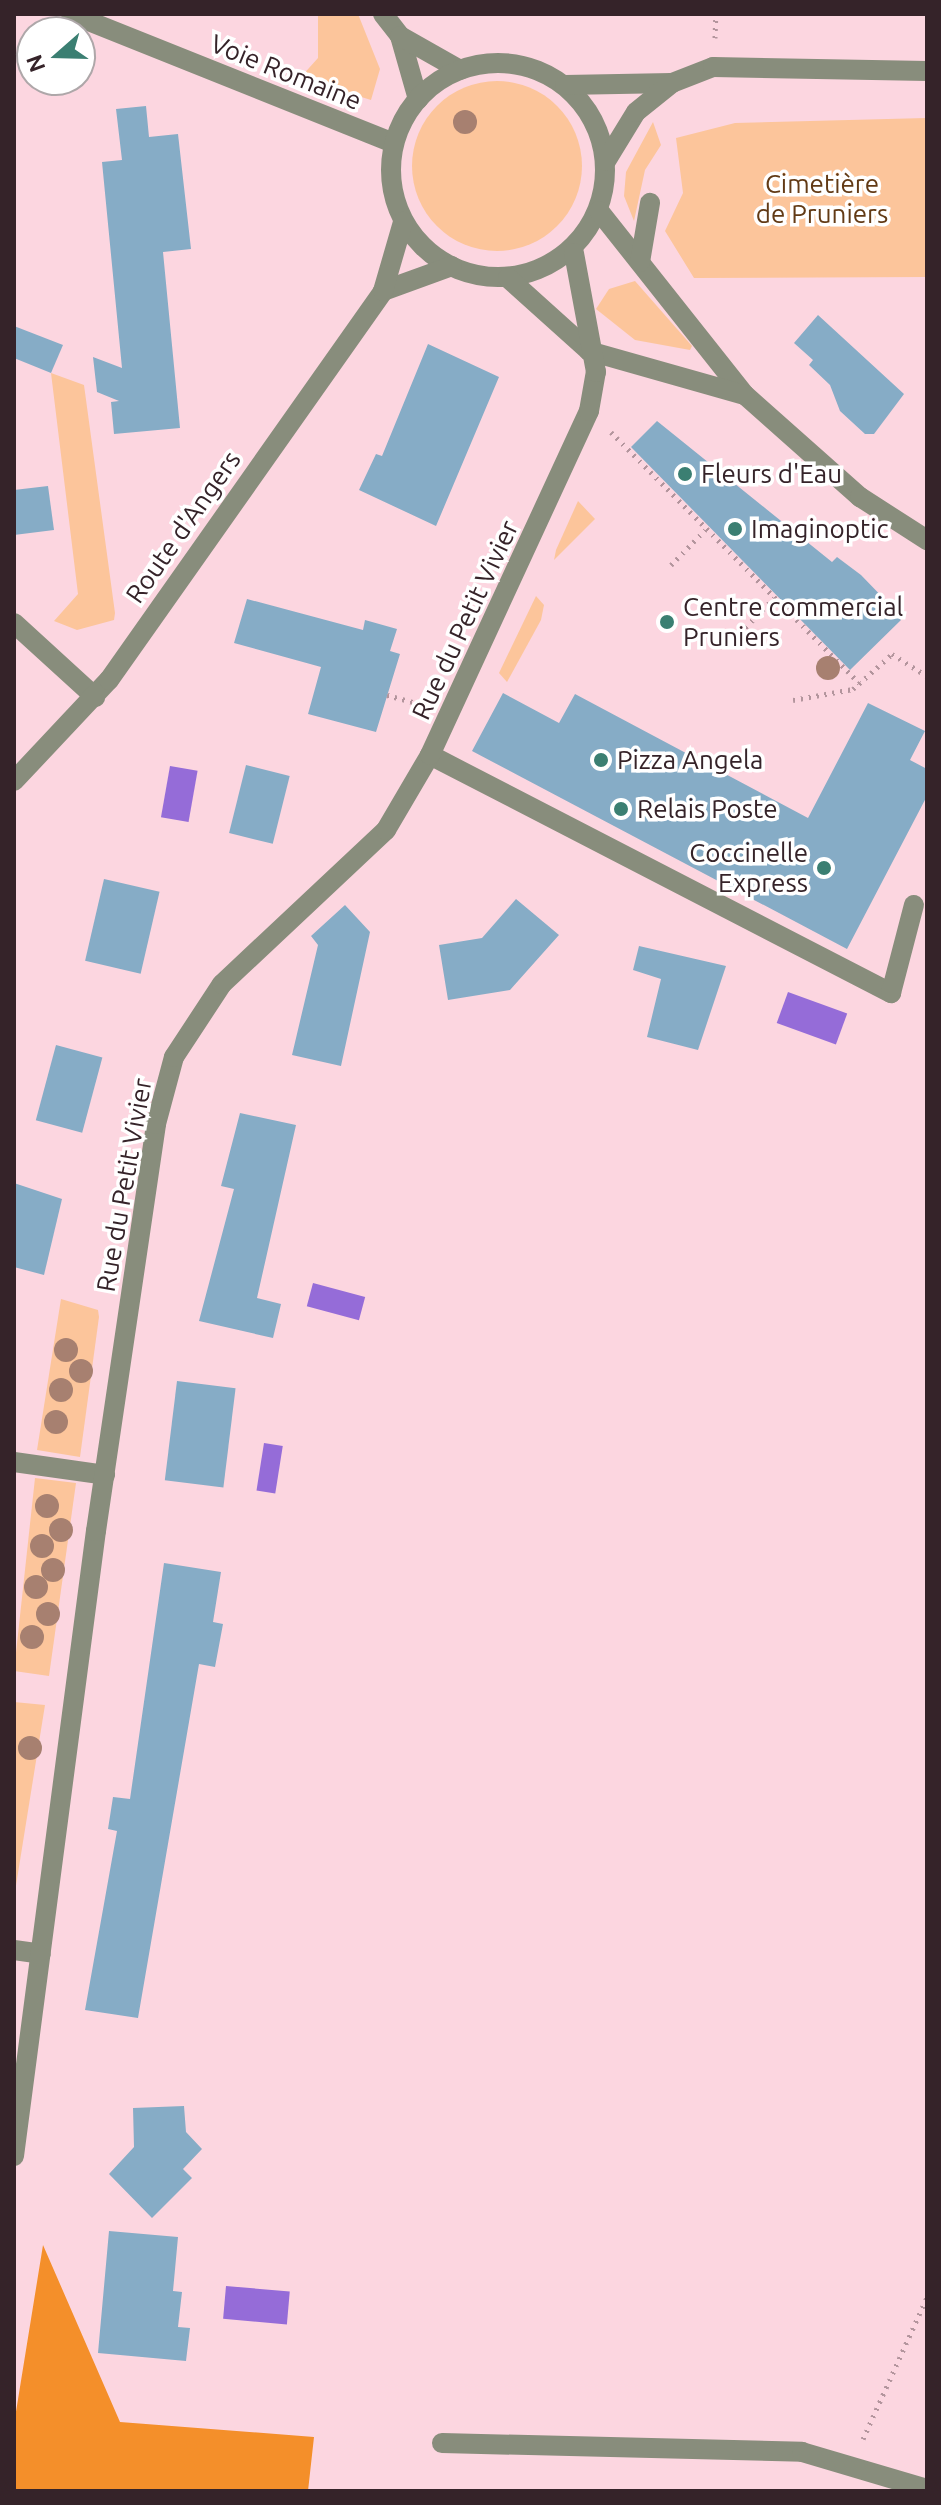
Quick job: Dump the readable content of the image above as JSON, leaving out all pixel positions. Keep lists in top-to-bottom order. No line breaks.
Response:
{"streets":{"street":["Voie Romaine","Route d'Angers","Rue du Petit Vivier"]},"crossings":[["Voie Romaine","Route d'Angers"],["Voie Romaine","Rue du Petit Vivier"],["Route d'Angers","Rue du Petit Vivier"]],"parks":["Cimetière de Pruniers"],"places":["Fleurs d'Eau","Imaginoptic","Centre commercial Pruniers","Pizza Angela","Relais Poste","Coccinelle Express"],"north":"left"}
